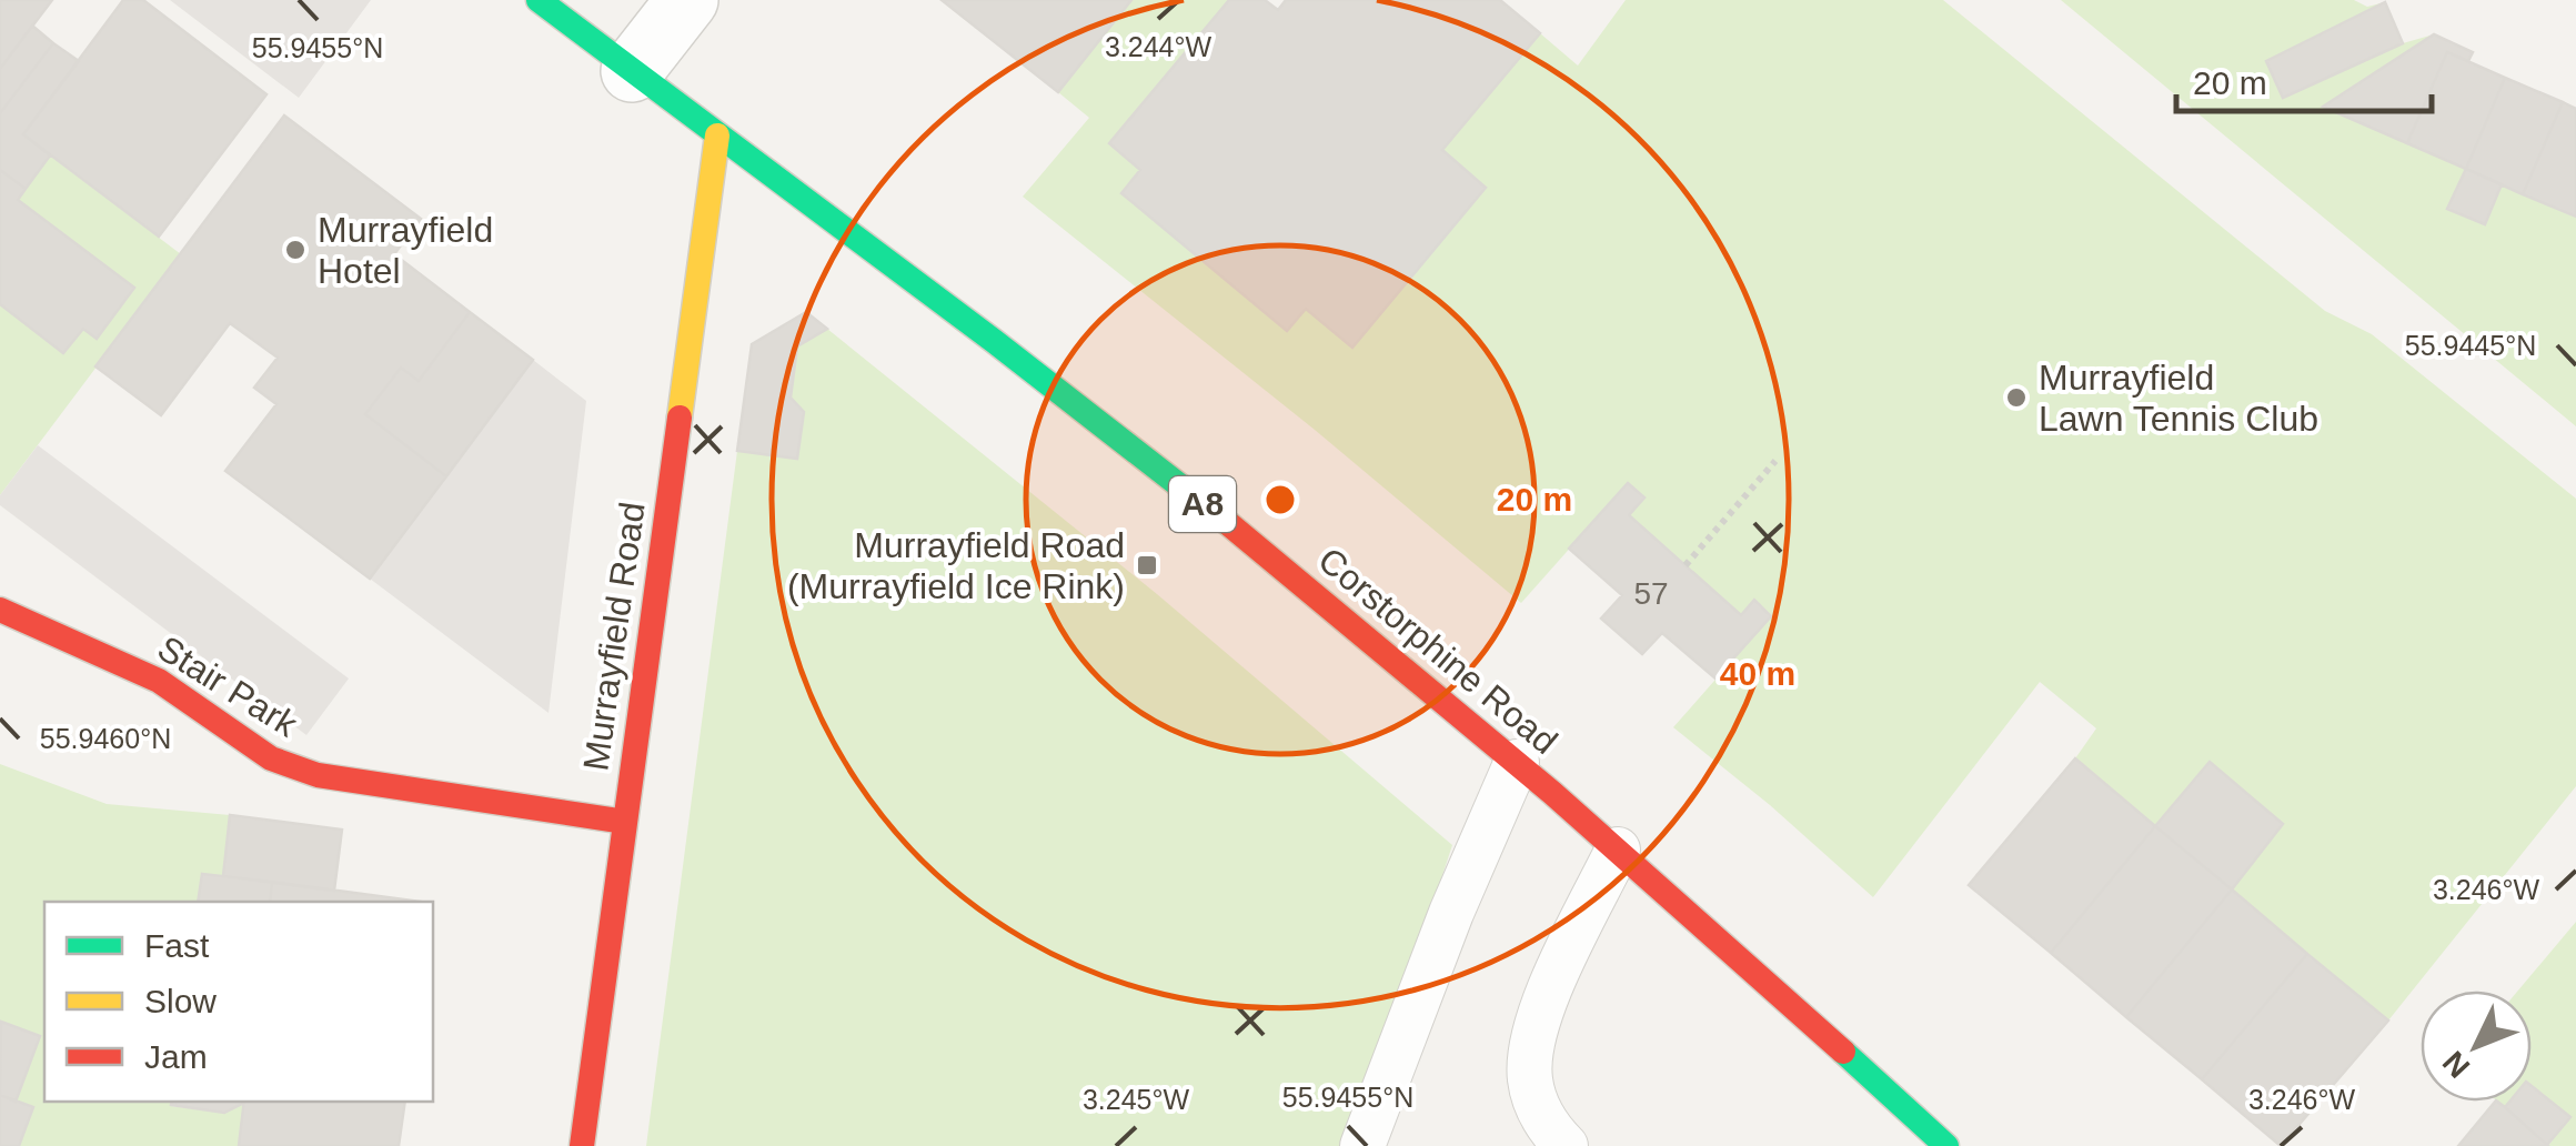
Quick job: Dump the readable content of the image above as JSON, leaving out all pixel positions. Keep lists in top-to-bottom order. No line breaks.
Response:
{"streets":{"main road":["A8","Murrayfield Road","Corstorphine Road","Stair Park"]},"crossings":[["Murrayfield Road","Corstorphine Road"],["Murrayfield Road","Stair Park"]],"places":{"other":["Murrayfield Hotel","Murrayfield Lawn Tennis Club"],"transit":["Murrayfield Road (Murrayfield Ice Rink)"]},"house_numbers":["57"],"legend":["Fast","Slow","Jam"],"scale_bar":"20 m","north":"bottom left","coordinates":["3.244°W","55.9455°N","55.9445°N","55.9460°N","3.246°W","3.245°W"],"rings":["20 m","40 m"]}
